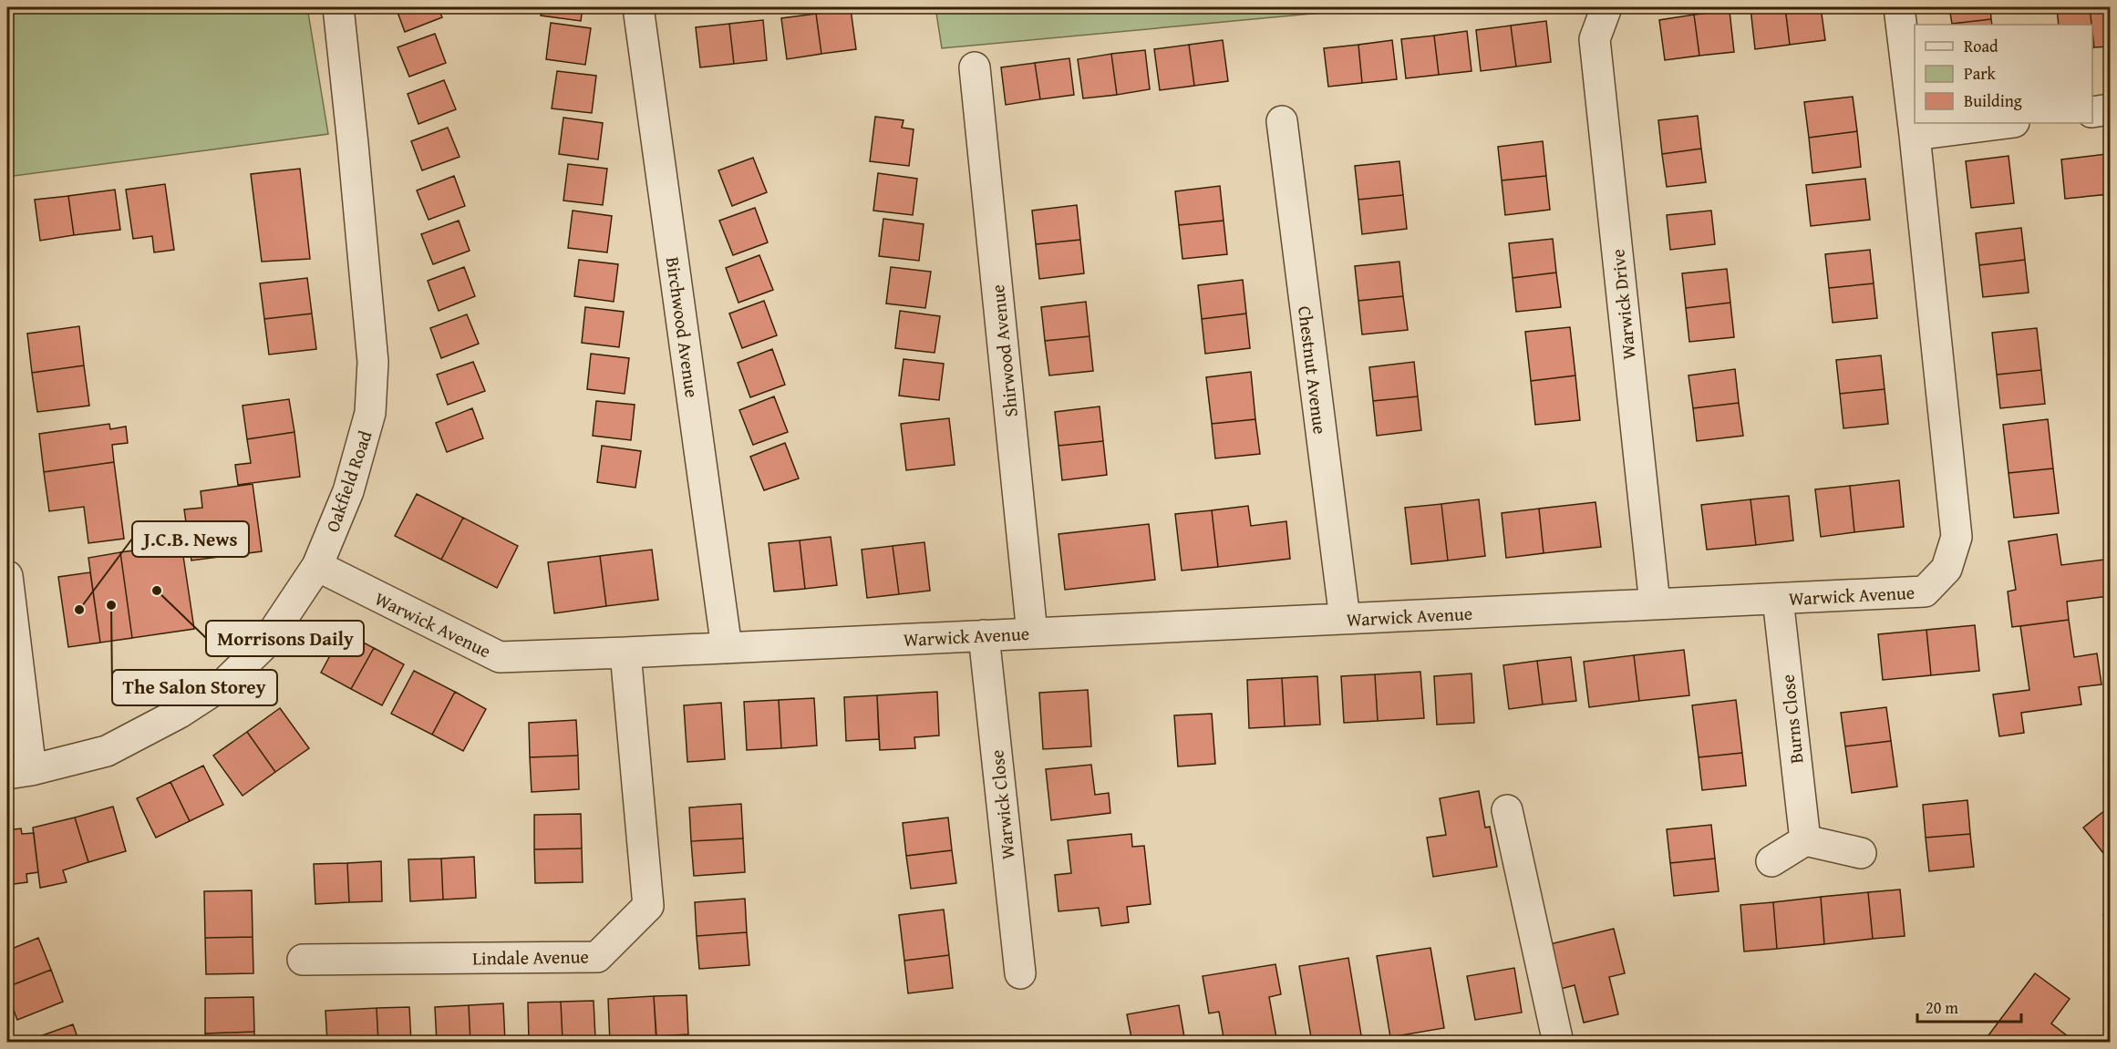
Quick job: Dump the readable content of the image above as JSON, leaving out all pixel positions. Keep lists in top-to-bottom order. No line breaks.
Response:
{"streets":{"street":["Warwick Drive","Birchwood Avenue","Shirwood Avenue","Chestnut Avenue","Oakfield Road","Warwick Avenue","Burns Close","Warwick Close","Lindale Avenue"]},"crossings":[["Warwick Drive","Warwick Avenue"],["Birchwood Avenue","Warwick Avenue"],["Shirwood Avenue","Warwick Avenue"],["Chestnut Avenue","Warwick Avenue"],["Oakfield Road","Warwick Avenue"],["Warwick Avenue","Burns Close"],["Warwick Avenue","Warwick Close"],["Warwick Avenue","Lindale Avenue"]],"places":["Morrisons Daily","The Salon Storey","J.C.B. News"],"legend":["Road","Park","Building"],"scale_bar":"20 m"}
